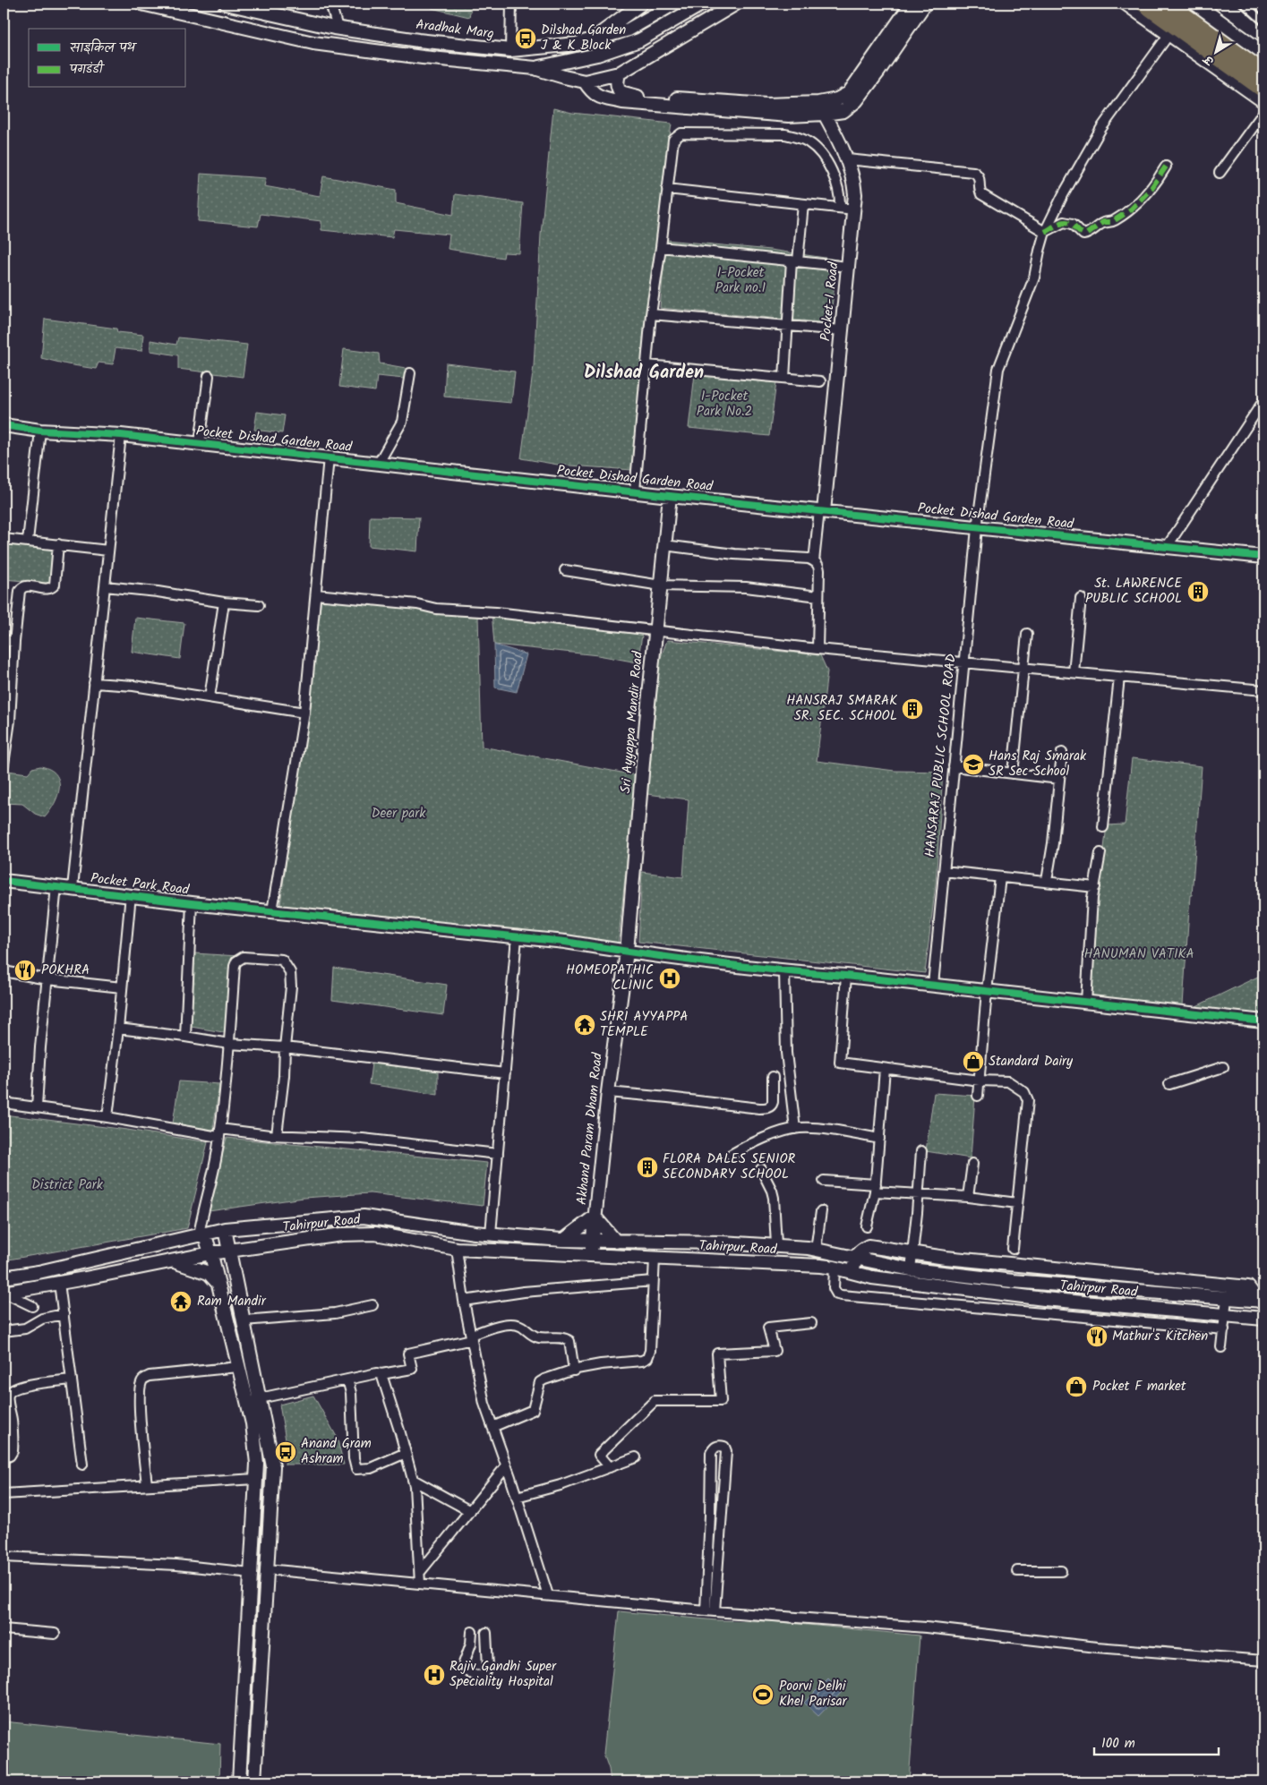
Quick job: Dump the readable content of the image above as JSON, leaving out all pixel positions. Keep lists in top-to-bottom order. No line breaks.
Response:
{"streets":{"main road":["Aradhak Marg","Pocket-I Road","Pocket Dishad Garden Road","Sri Ayyappa Mandir Road","Pocket Park Road","Akhand Param Dham Road","Tahirpur Road"],"street":["HANSARAJ PUBLIC SCHOOL ROAD"]},"crossings":[["Pocket-I Road","Pocket Dishad Garden Road"],["Pocket Dishad Garden Road","Sri Ayyappa Mandir Road"],["Pocket Dishad Garden Road","HANSARAJ PUBLIC SCHOOL ROAD"],["Sri Ayyappa Mandir Road","Pocket Park Road"],["Sri Ayyappa Mandir Road","Akhand Param Dham Road"],["HANSARAJ PUBLIC SCHOOL ROAD","Pocket Park Road"],["Pocket Park Road","Akhand Param Dham Road"],["Akhand Param Dham Road","Tahirpur Road"]],"districts":["Dilshad Garden"],"parks":["I-Pocket Park no.1","I-Pocket Park No.2","Deer park","HANUMAN VATIKA","District Park"],"places":{"bus stop":["Dilshad Garden J & K Block","Anand Gram Ashram"],"building":["St. LAWRENCE PUBLIC SCHOOL","HANSRAJ SMARAK SR. SEC. SCHOOL","FLORA DALES SENIOR SECONDARY SCHOOL"],"school or university":["Hans Raj Smarak SR Sec School"],"restaurant":["POKHRA","Mathur's Kitchen"],"hospital":["HOMEOPATHIC CLINIC","Rajiv Gandhi Super Speciality Hospital"],"temple":["SHRI AYYAPPA TEMPLE","Ram Mandir"],"shop":["Standard Dairy","Pocket F market"],"sports":["Poorvi Delhi Khel Parisar"]},"legend":["साइकिल पथ","पगडंडी"],"scale_bar":"100 m","north":"bottom left"}
